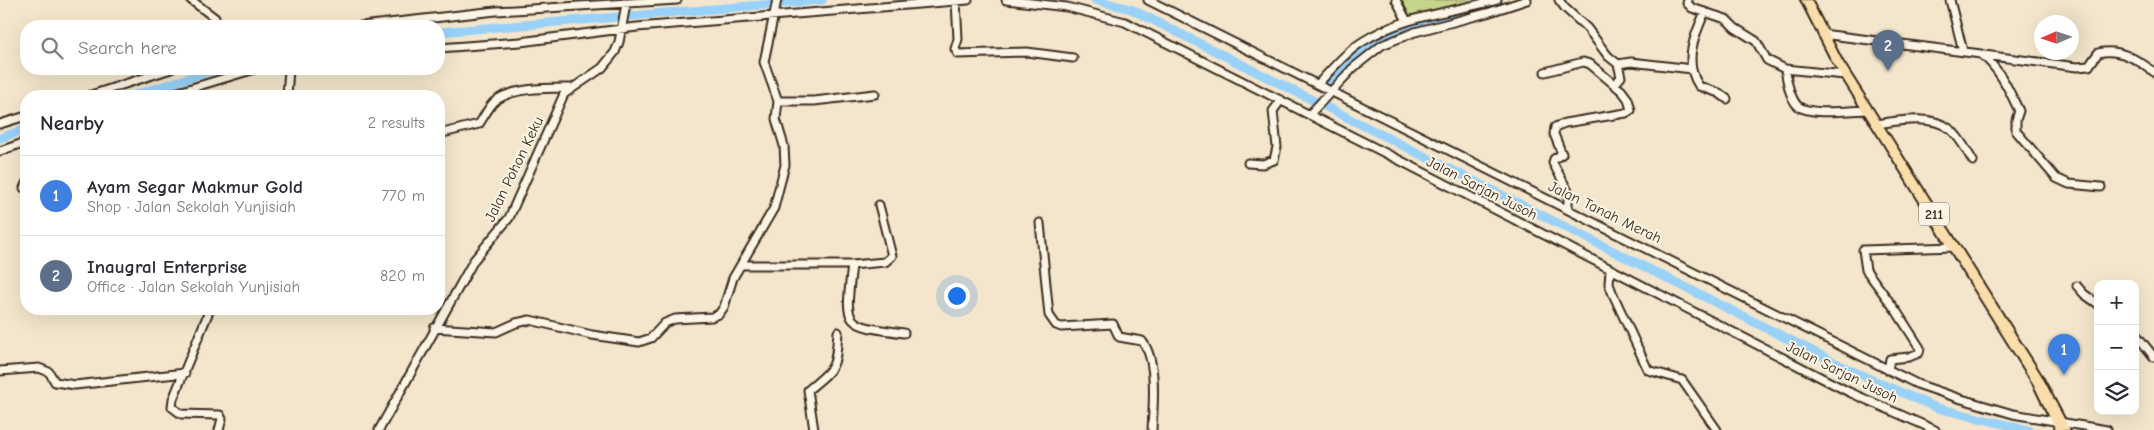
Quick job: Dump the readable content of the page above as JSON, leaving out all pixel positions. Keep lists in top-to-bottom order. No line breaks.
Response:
{"streets":{"main road":["211"],"street":["Jalan Pohon Keku","Jalan Sarjan Jusoh","Jalan Tanah Merah"]},"crossings":[["Jalan Tanah Merah","211"]],"north":"left","page":{"search":"Search here","pins":["2","1"],"heading":["Nearby","2 results"],"list":[{"mark":"1","name":"Ayam Segar Makmur Gold","note":"Shop · Jalan Sekolah Yunjisiah","value":"770 m"},{"mark":"2","name":"Inaugral Enterprise","note":"Office · Jalan Sekolah Yunjisiah","value":"820 m"}],"map_buttons":["+","−"]}}
